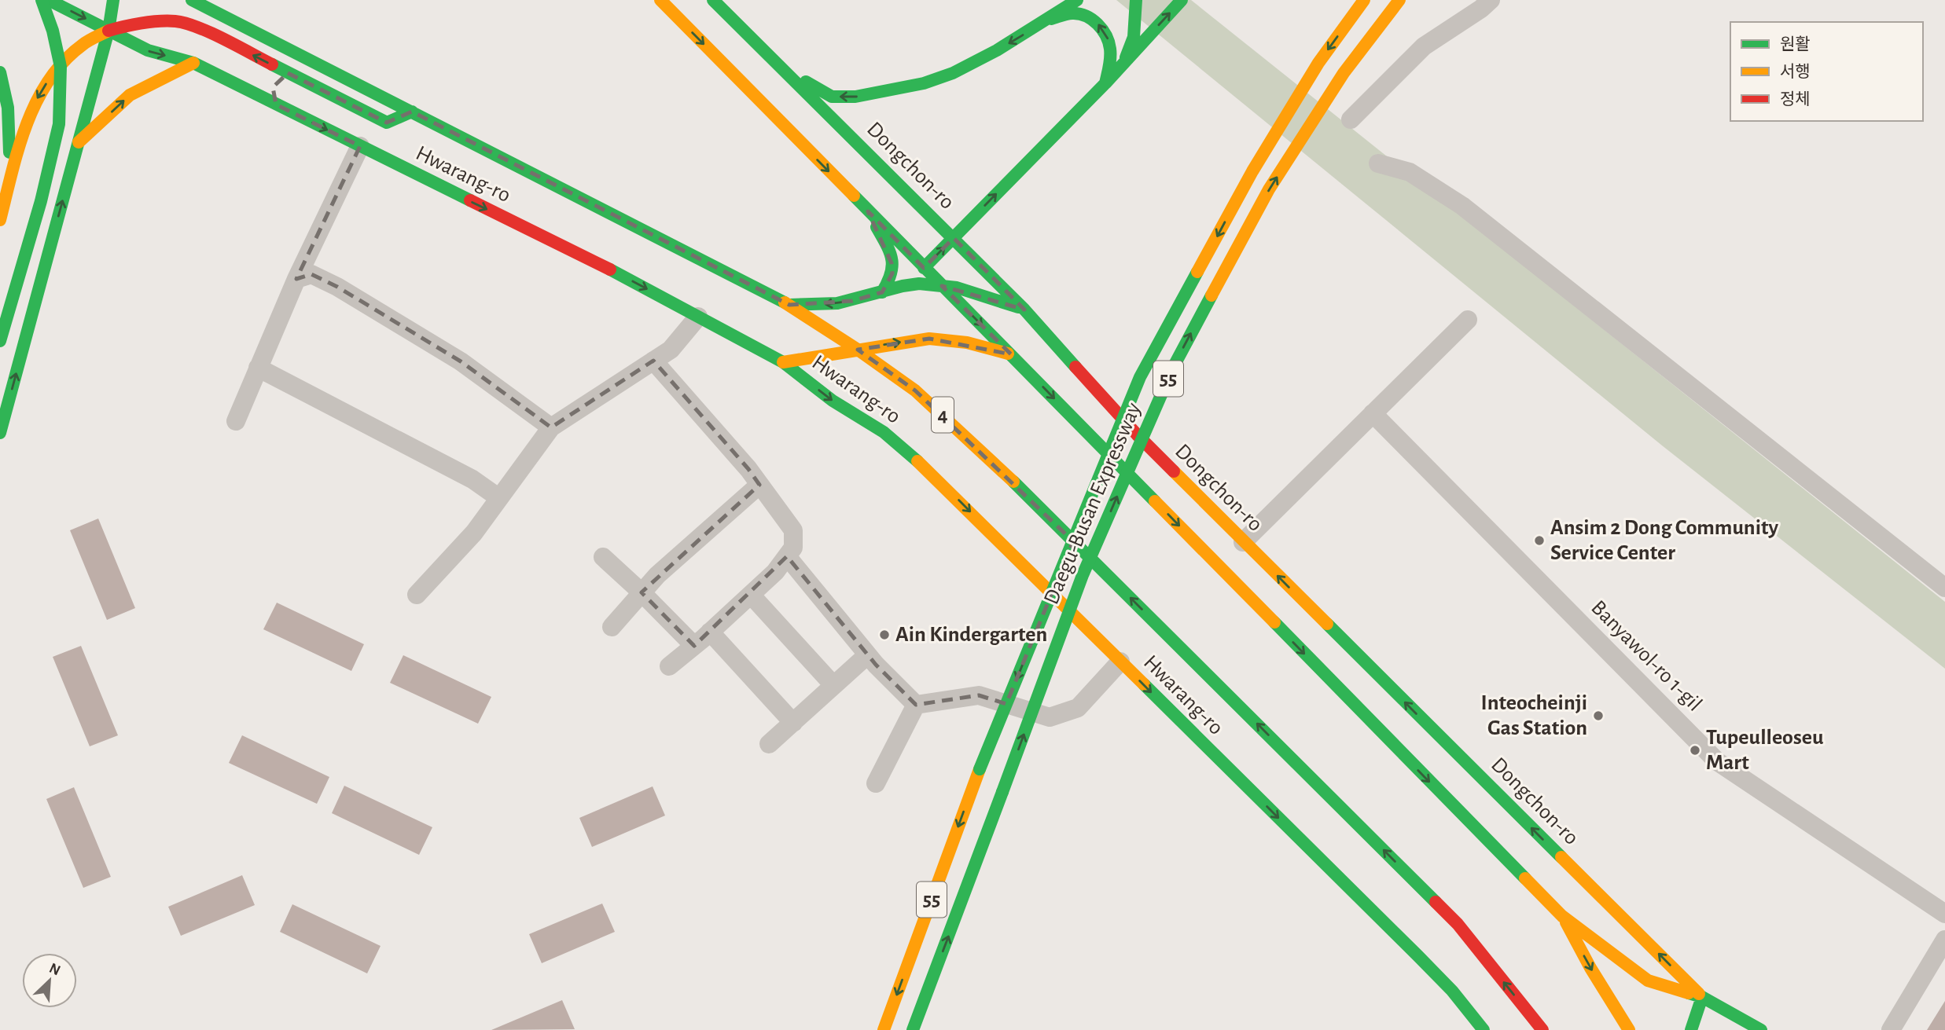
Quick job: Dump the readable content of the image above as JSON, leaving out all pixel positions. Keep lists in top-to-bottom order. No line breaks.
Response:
{"streets":{"main road":["Dongchon-ro","Hwarang-ro","55","4","Daegu-Busan Expressway"],"street":["Banyawol-ro 1-gil"]},"places":["Ansim 2 Dong Community Service Center","Ain Kindergarten","Inteocheinji Gas Station","Tupeulleoseu Mart"],"legend":["원활","서행","정체"],"north":"top right"}
